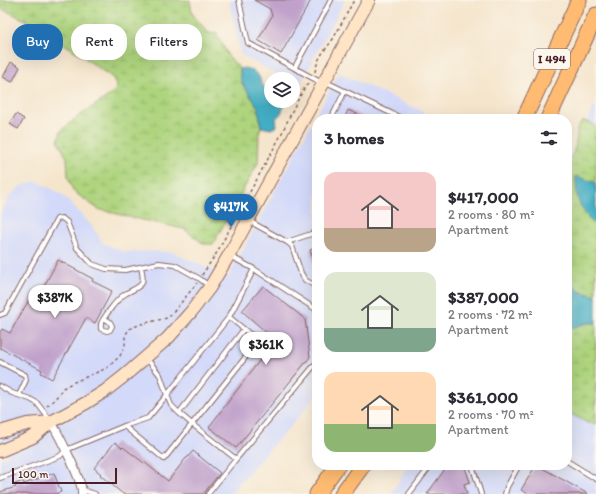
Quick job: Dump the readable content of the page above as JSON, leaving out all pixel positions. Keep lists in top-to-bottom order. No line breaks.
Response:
{"streets":{"highway":["I 494"]},"scale_bar":"100 m","page":{"chip":["Buy","Rent","Filters"],"heading":"3 homes","list":[{"name":"$417,000","note":"2 rooms · 80 m² · Apartment"},{"name":"$387,000","note":"2 rooms · 72 m² · Apartment"},{"name":"$361,000","note":"2 rooms · 70 m² · Apartment"}],"price":["$417K","$387K","$361K"],"scale":"100 m"}}
